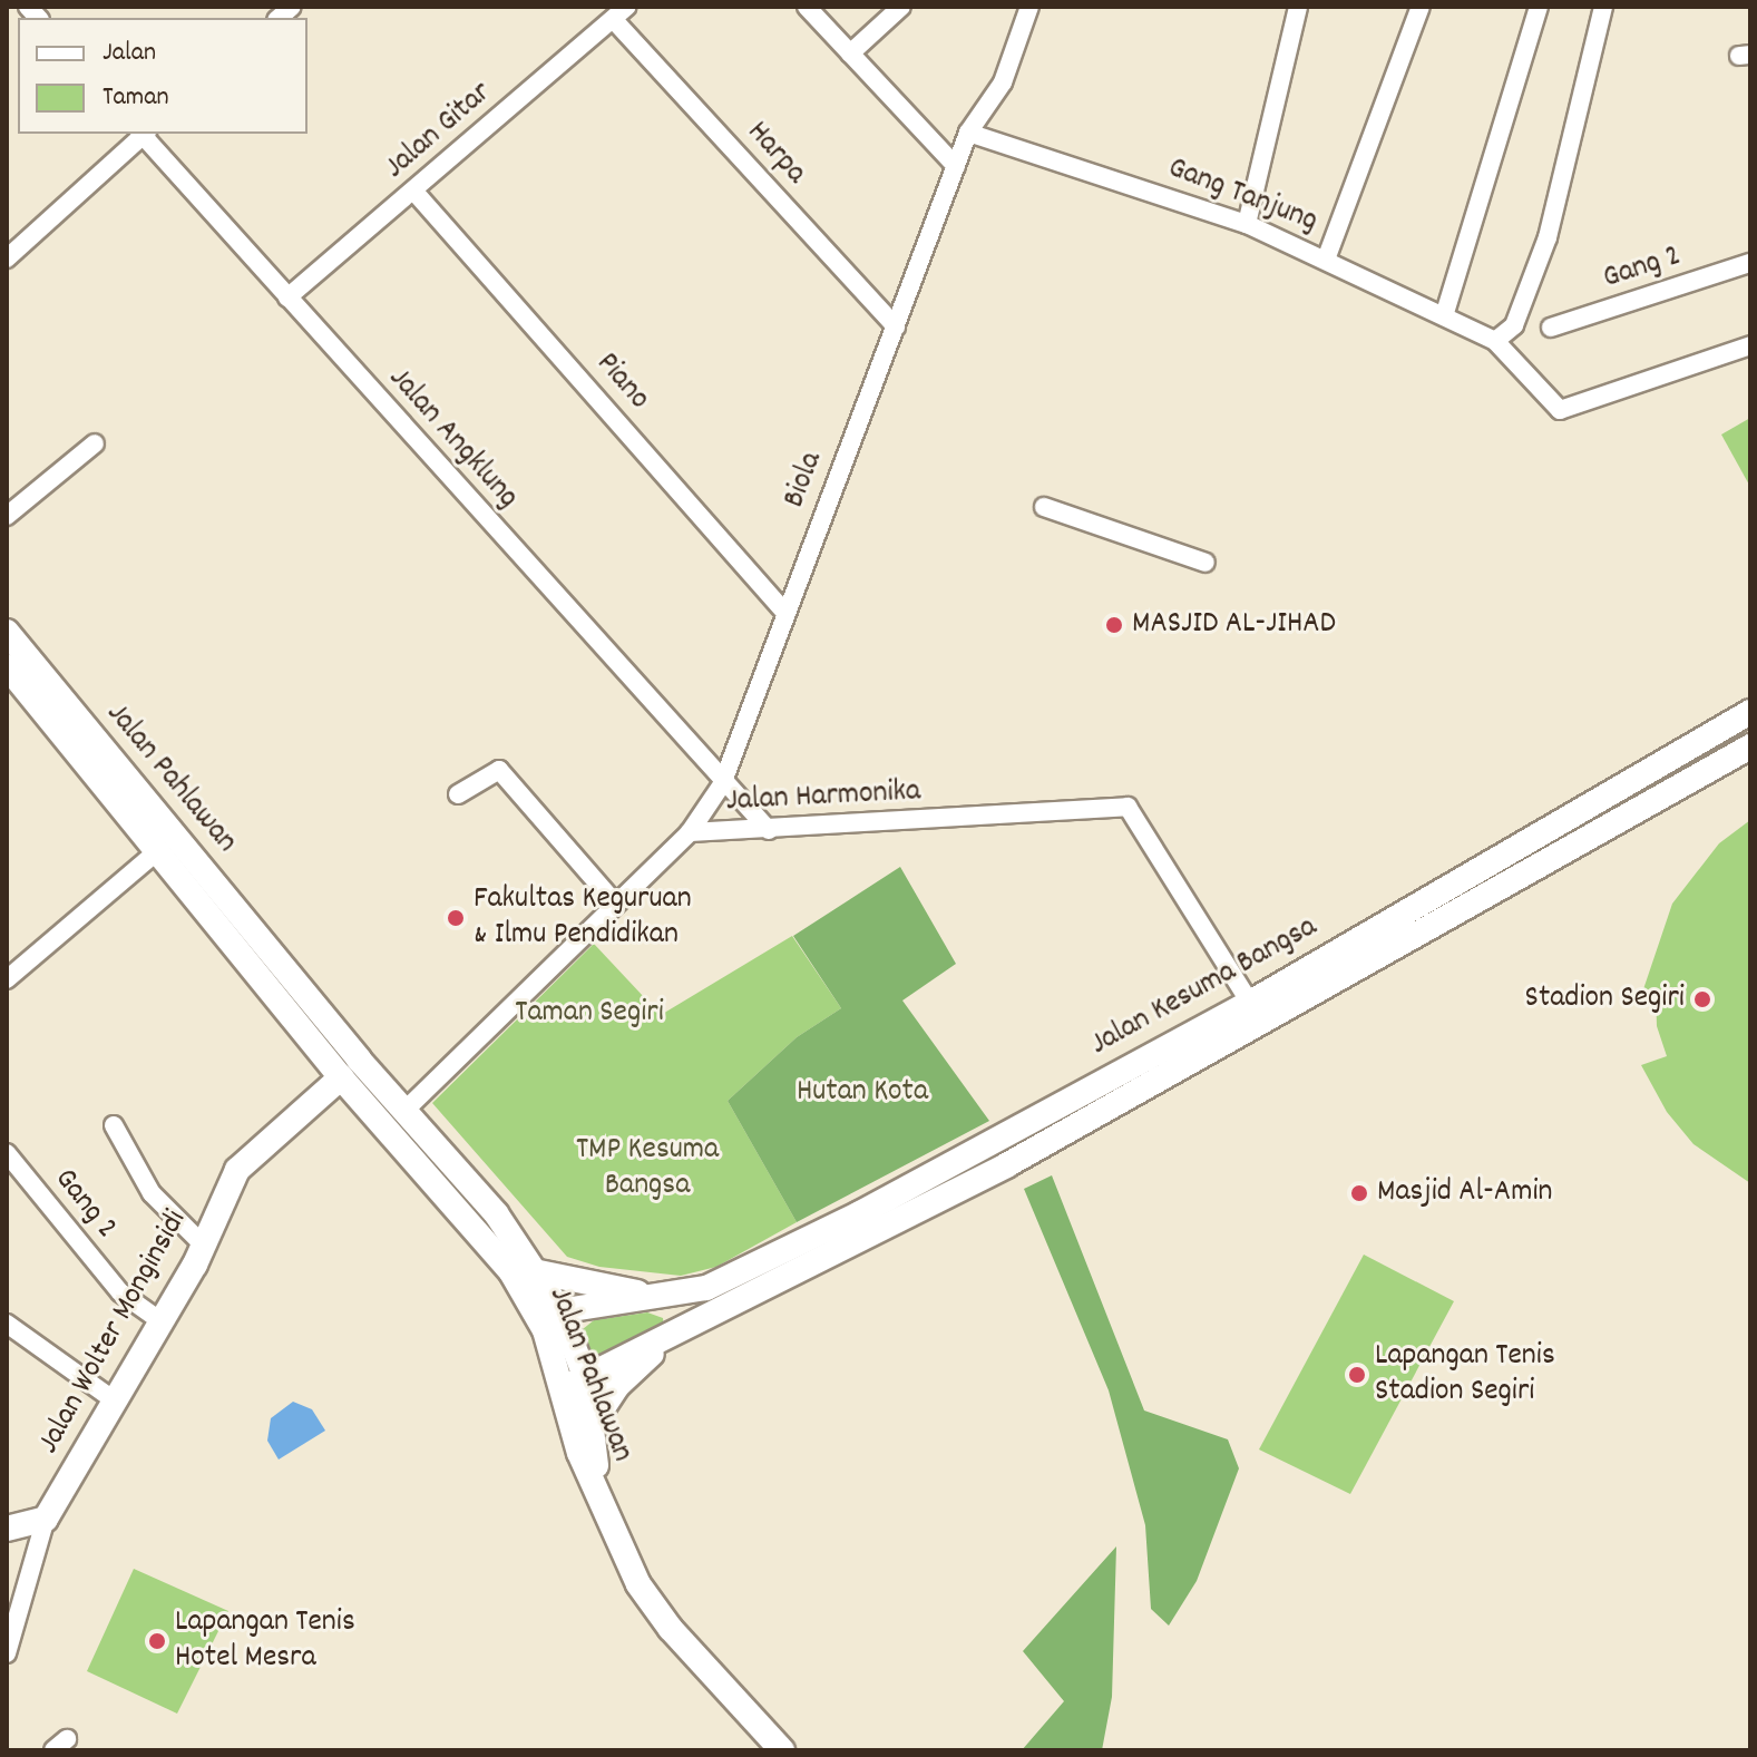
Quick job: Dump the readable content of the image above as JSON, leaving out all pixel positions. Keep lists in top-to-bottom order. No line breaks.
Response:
{"streets":{"street":["Jalan Gitar","Harpa","Gang Tanjung","Gang 2","Piano","Jalan Angklung","Biola","Jalan Pahlawan","Jalan Harmonika","Jalan Kesuma Bangsa","Jalan Wolter Monginsidi"]},"crossings":[["Jalan Gitar","Harpa"],["Jalan Gitar","Piano"],["Jalan Gitar","Jalan Angklung"],["Harpa","Biola"],["Gang Tanjung","Biola"],["Gang 2","Jalan Wolter Monginsidi"],["Piano","Biola"],["Jalan Angklung","Biola"],["Jalan Angklung","Jalan Harmonika"],["Biola","Jalan Harmonika"],["Jalan Pahlawan","Jalan Harmonika"],["Jalan Pahlawan","Jalan Kesuma Bangsa"],["Jalan Pahlawan","Jalan Wolter Monginsidi"],["Jalan Harmonika","Jalan Kesuma Bangsa"]],"parks":["Taman Segiri","Hutan Kota","TMP Kesuma Bangsa"],"places":["MASJID AL-JIHAD","Fakultas Keguruan & Ilmu Pendidikan","Stadion Segiri","Masjid Al-Amin","Lapangan Tenis Stadion Segiri","Lapangan Tenis Hotel Mesra"],"legend":["Jalan","Taman"]}
